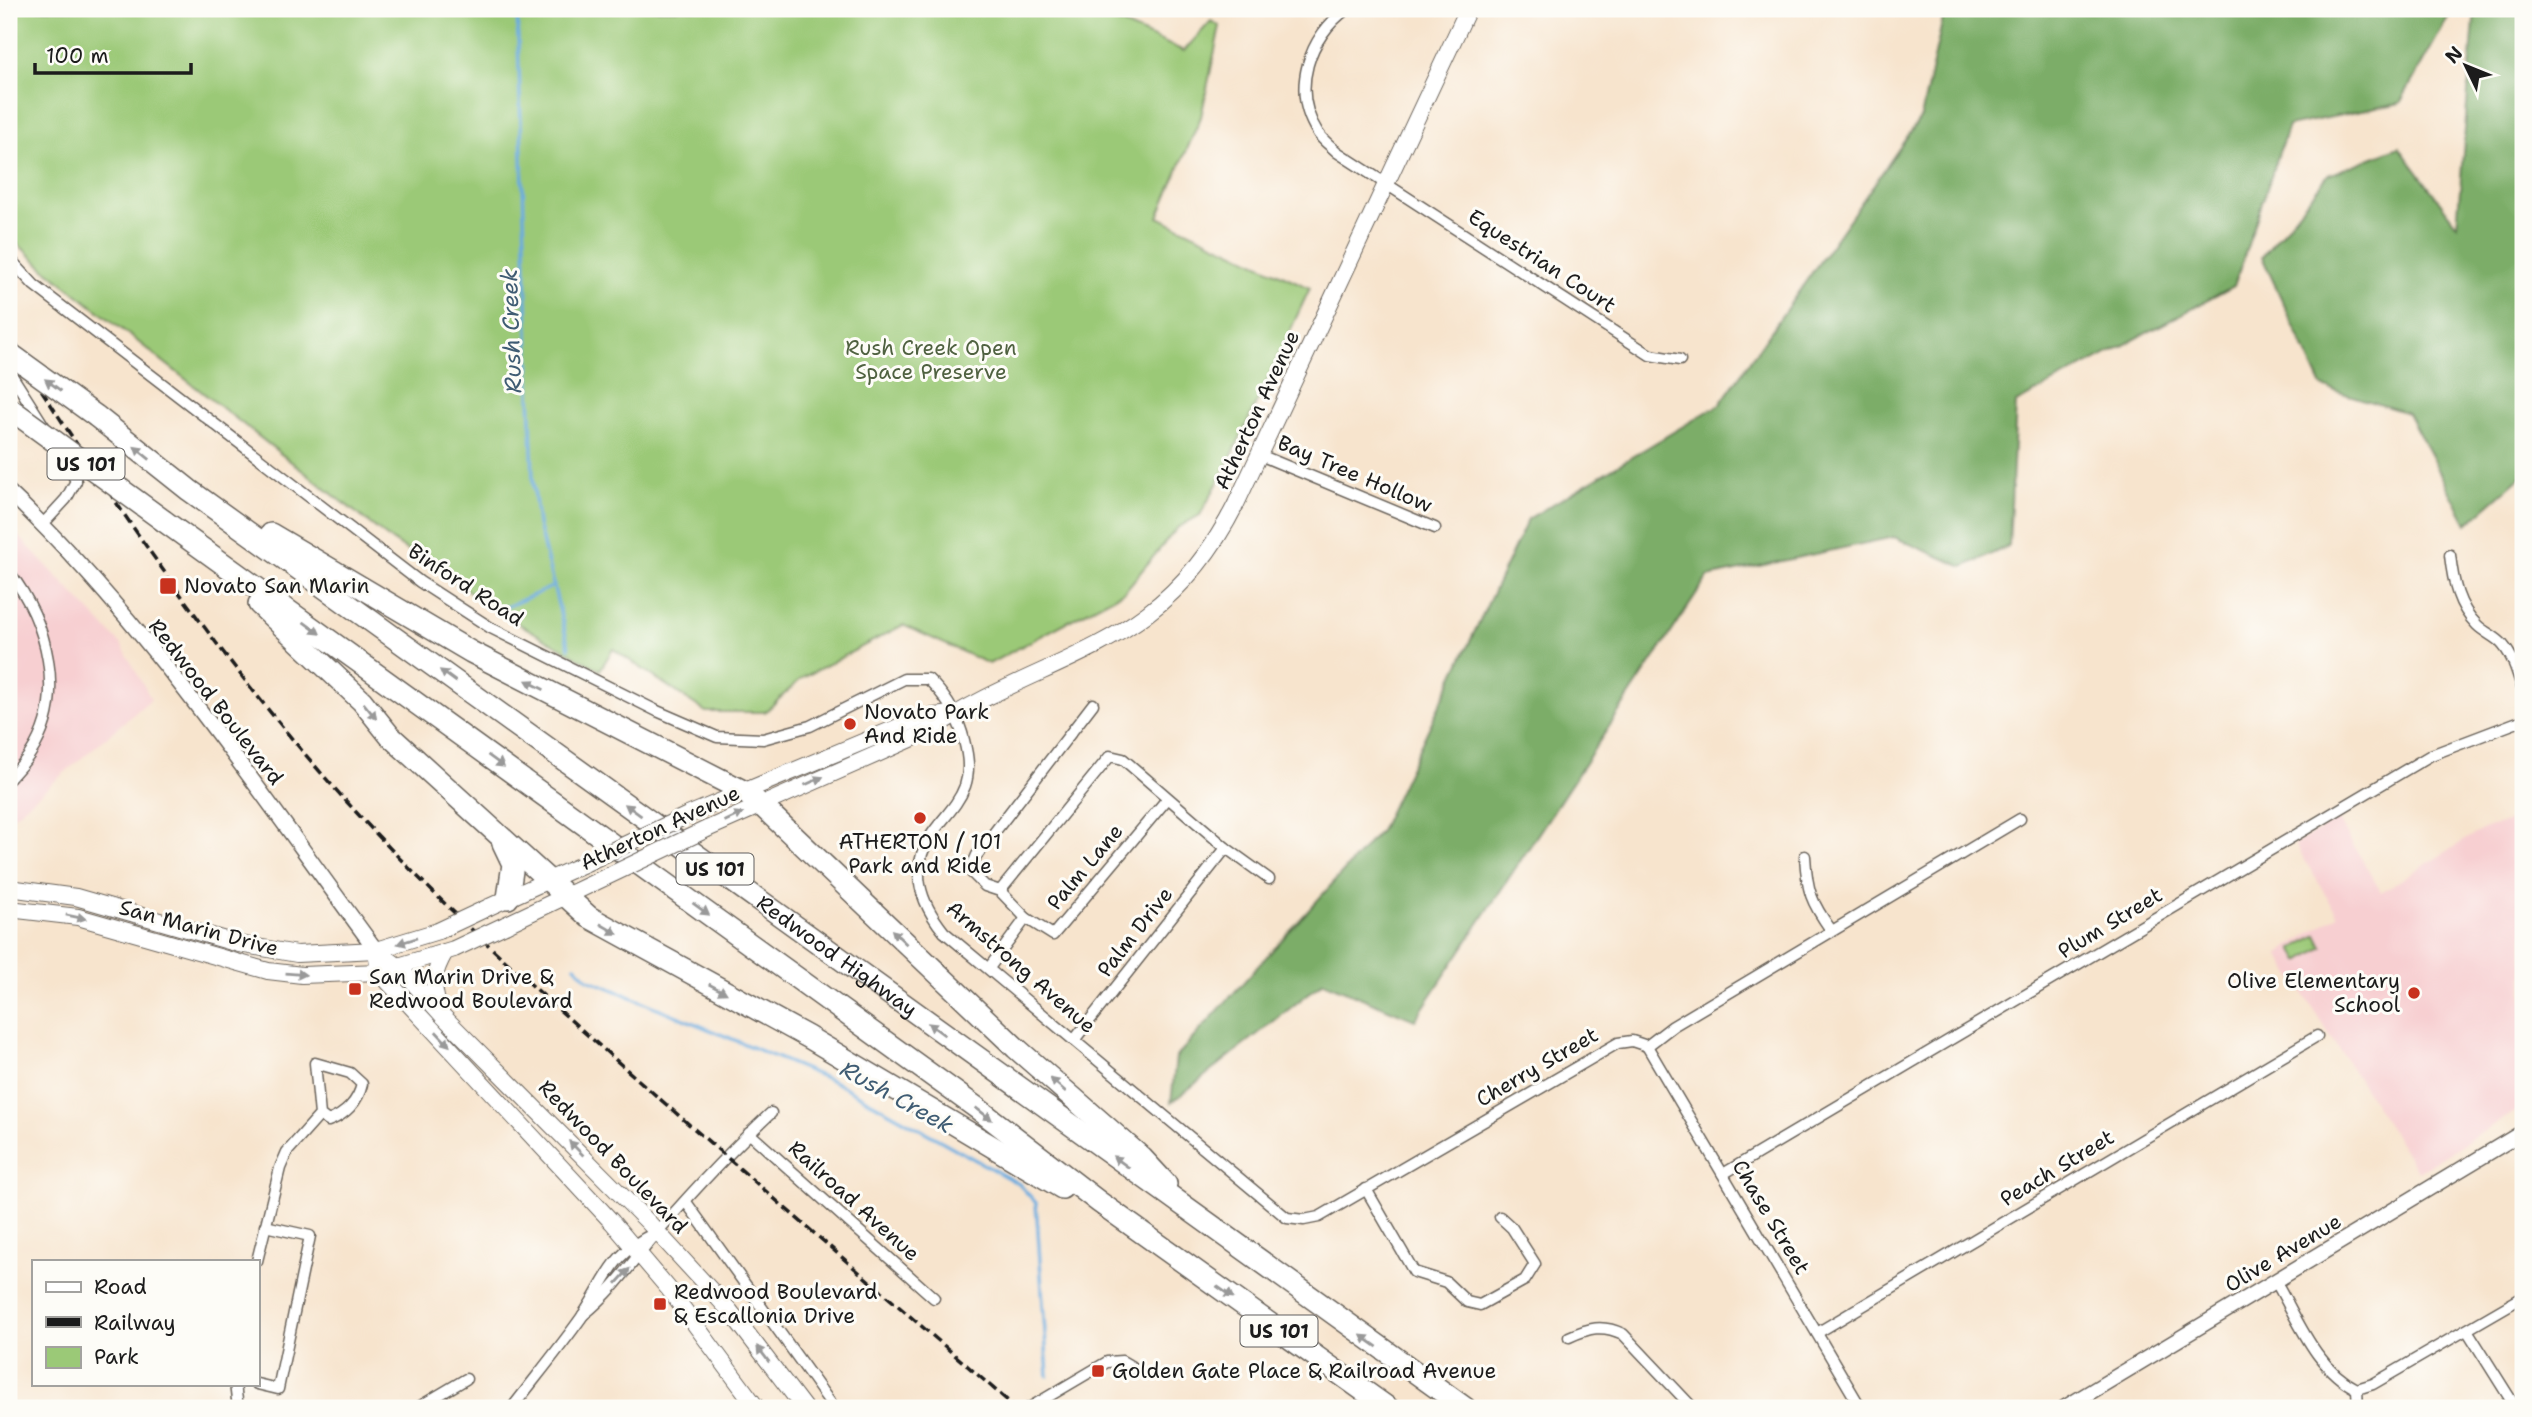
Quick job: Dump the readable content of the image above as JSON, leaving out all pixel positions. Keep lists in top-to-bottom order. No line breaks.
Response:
{"streets":{"highway":["US 101","Redwood Highway"],"main road":["Atherton Avenue","Redwood Boulevard","San Marin Drive"],"street":["Equestrian Court","Bay Tree Hollow","Binford Road","Palm Lane","Plum Street","Palm Drive","Armstrong Avenue","Cherry Street","Peach Street","Railroad Avenue","Chase Street","Olive Avenue"]},"crossings":[["Equestrian Court","Atherton Avenue"],["Atherton Avenue","Bay Tree Hollow"],["Atherton Avenue","Binford Road"],["Atherton Avenue","Redwood Boulevard"],["Atherton Avenue","San Marin Drive"],["Atherton Avenue","Armstrong Avenue"],["Binford Road","Armstrong Avenue"],["Redwood Boulevard","San Marin Drive"],["Plum Street","Chase Street"],["Palm Drive","Armstrong Avenue"],["Armstrong Avenue","Cherry Street"],["Cherry Street","Chase Street"],["Peach Street","Chase Street"]],"water":["Rush Creek"],"parks":["Rush Creek Open Space Preserve"],"places":{"transit":["Novato San Marin","San Marin Drive & Redwood Boulevard","Redwood Boulevard & Escallonia Drive","Golden Gate Place & Railroad Avenue"],"other":["Novato Park And Ride","ATHERTON / 101 Park and Ride","Olive Elementary School"]},"legend":["Road","Railway","Park"],"scale_bar":"100 m","north":"top left"}
